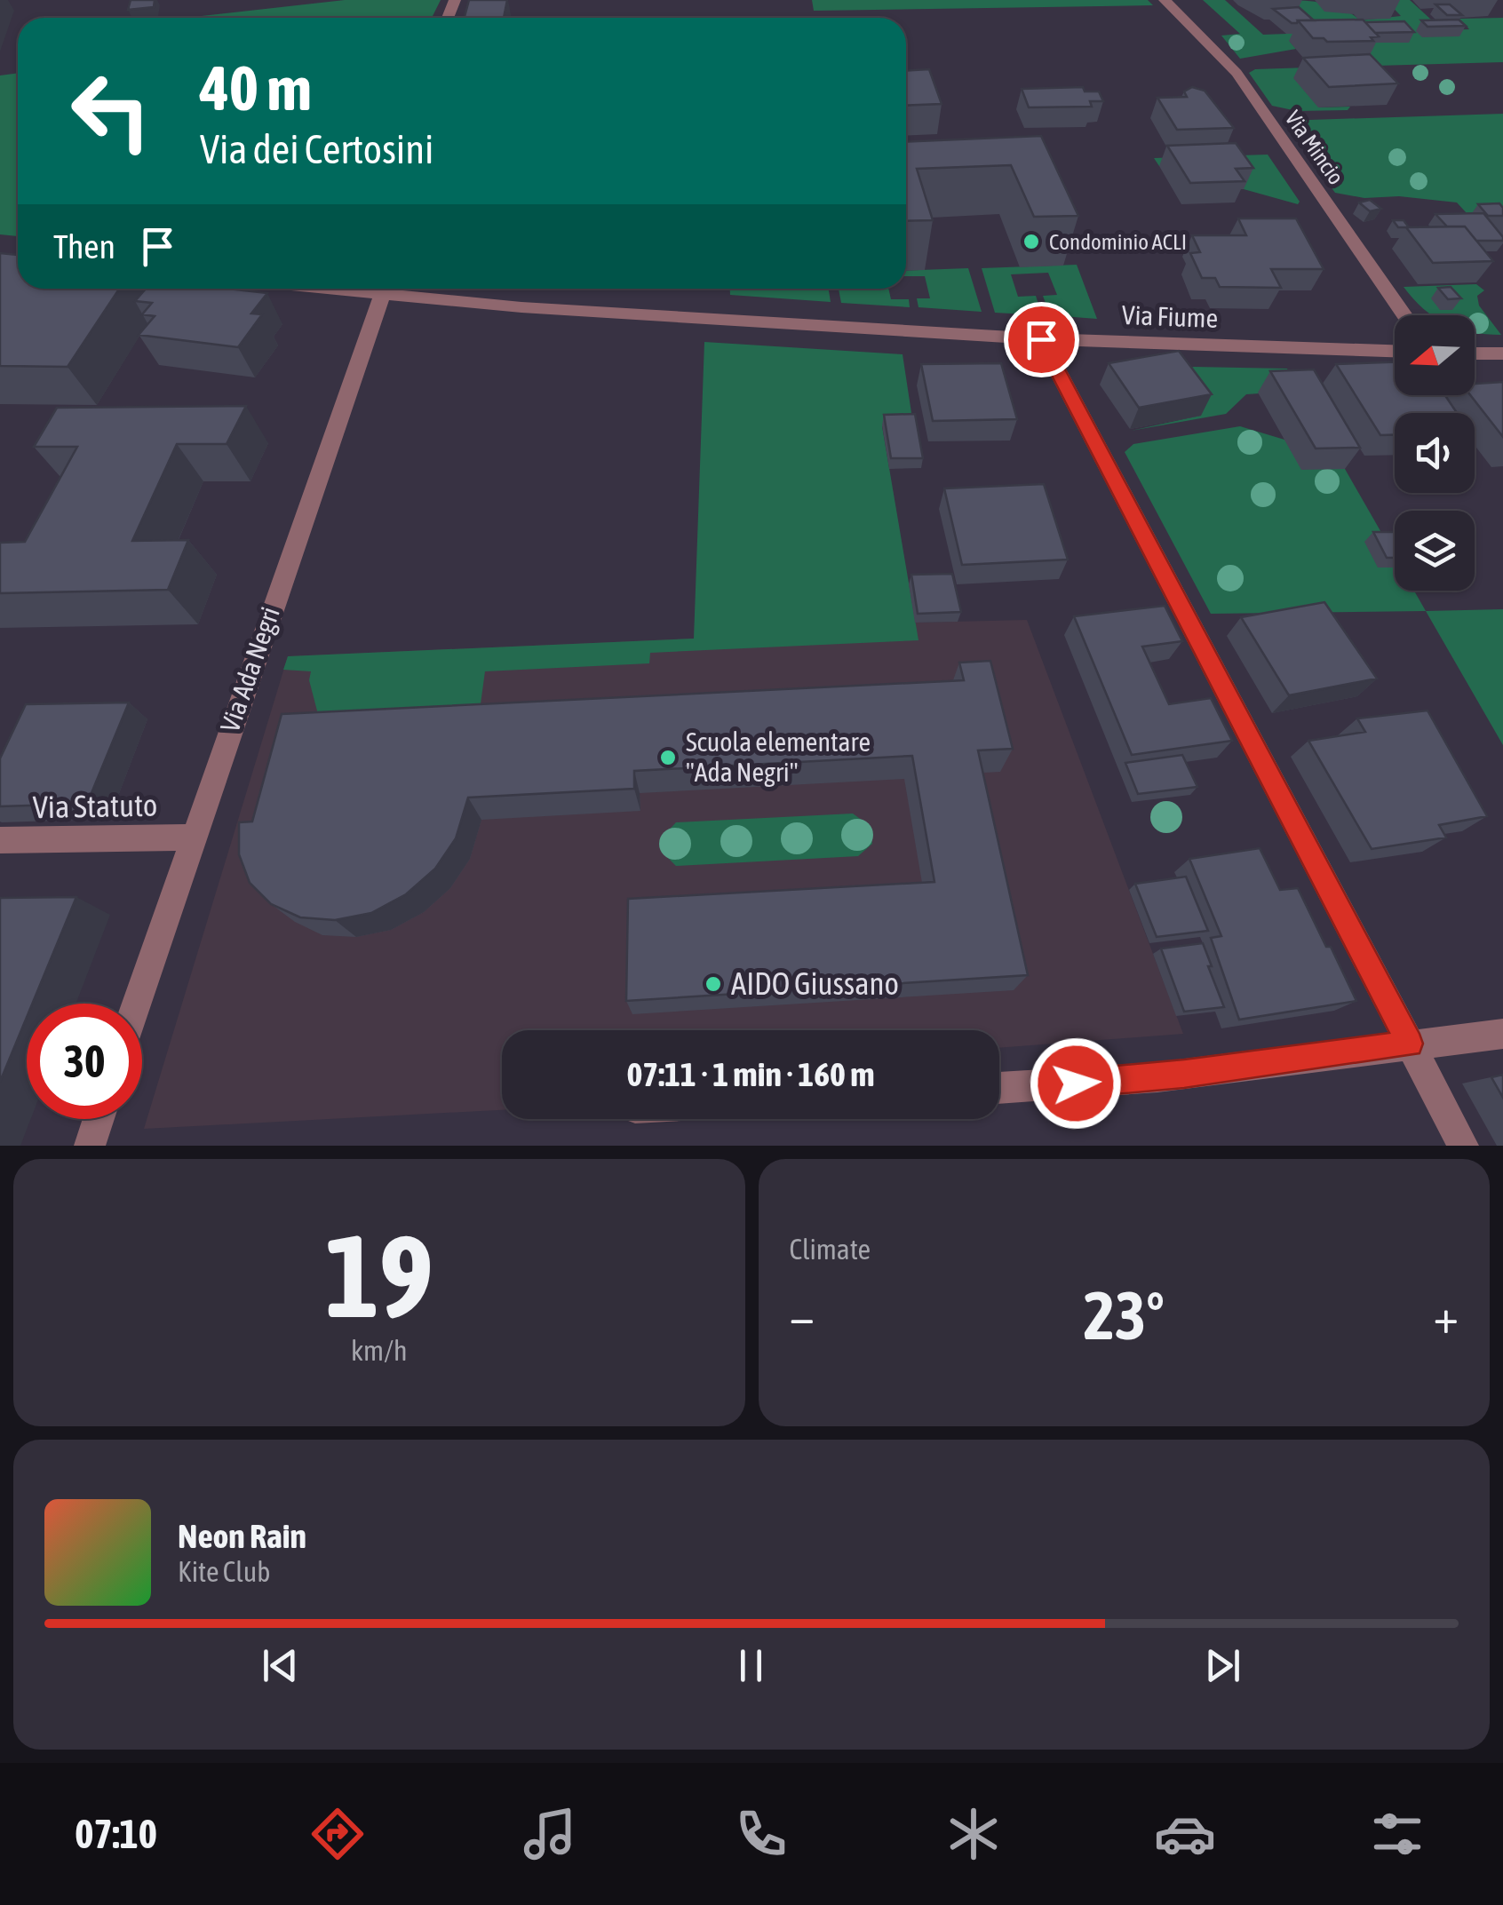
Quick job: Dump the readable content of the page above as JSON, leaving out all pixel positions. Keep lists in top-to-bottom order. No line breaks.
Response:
{"streets":{"street":["Via Mincio","Via Fiume","Via Ada Negri","Via Statuto"]},"crossings":[["Via Fiume","Via Ada Negri"],["Via Ada Negri","Via Statuto"]],"places":["Condominio ACLI","Scuola elementare \"Ada Negri\"","AIDO Giussano"],"north":"left","page":{"turn":["40 m","Via dei Certosini"],"then":"Then","limit":"30","trip":"07:11 · 1 min · 160 m","tile":[["19","km/h"],"Climate"],"heat":["−","23°","+"],"song":["Neon Rain","Kite Club"],"tabs":"07:10"}}
